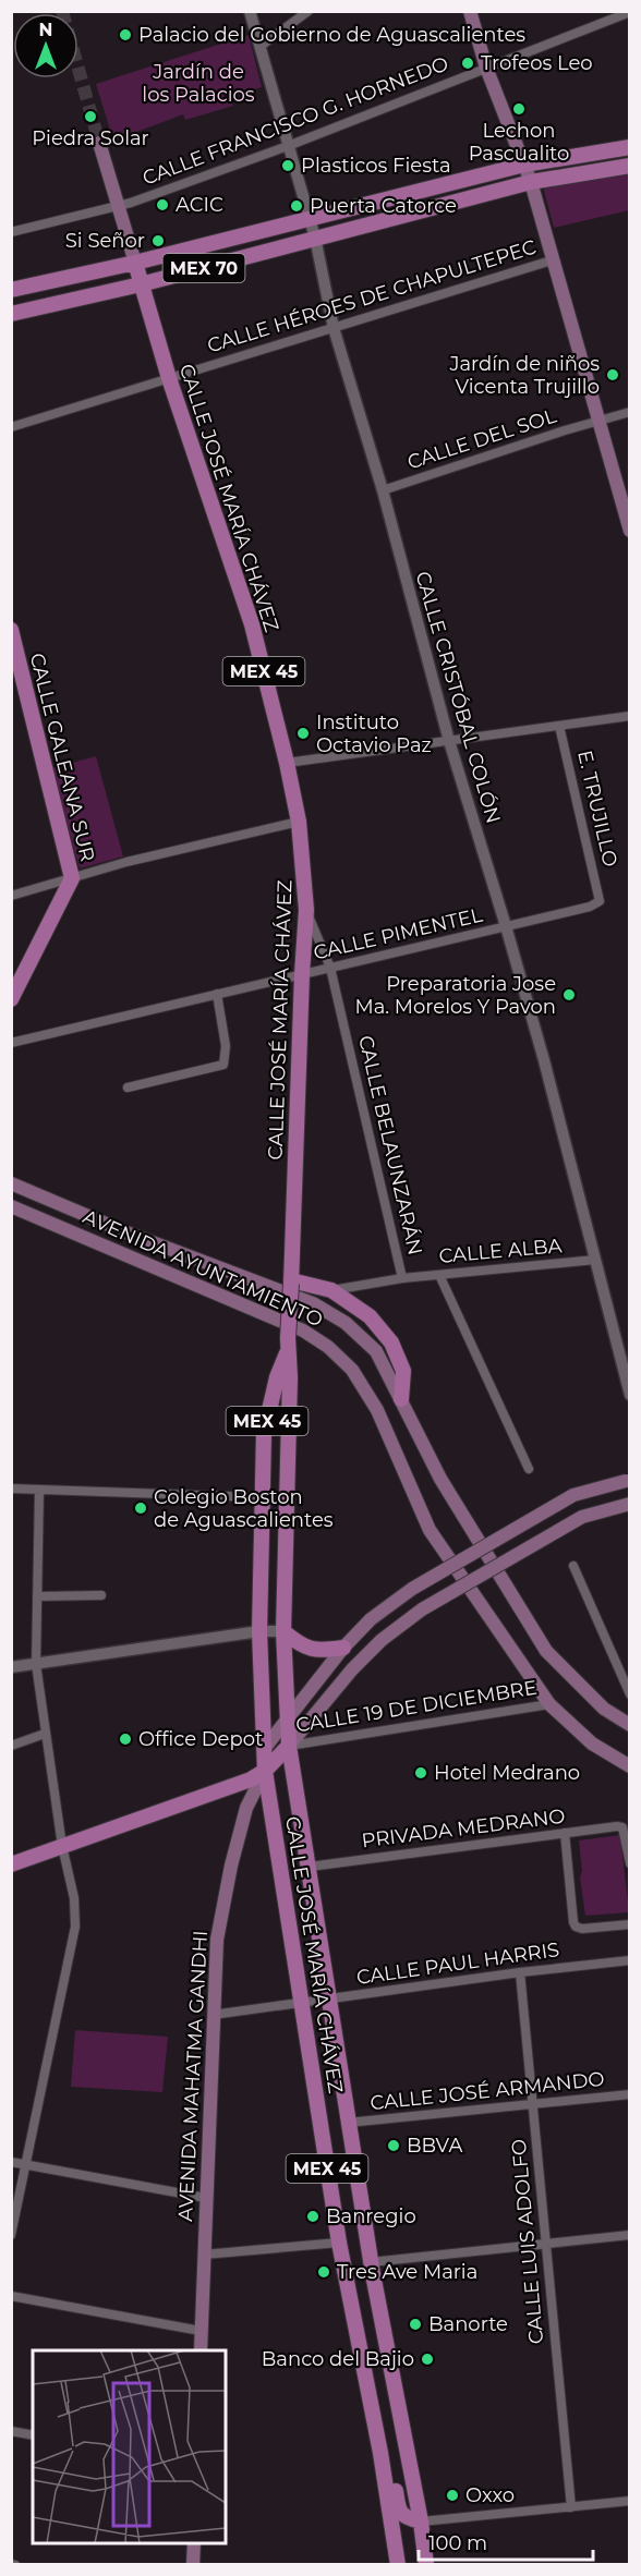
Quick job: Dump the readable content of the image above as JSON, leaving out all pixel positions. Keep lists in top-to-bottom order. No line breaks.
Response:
{"streets":{"main road":["MEX 70","CALLE JOSÉ MARÍA CHÁVEZ","MEX 45","CALLE GALEANA SUR","AVENIDA AYUNTAMIENTO","AVENIDA MAHATMA GANDHI"],"street":["CALLE FRANCISCO G. HORNEDO","CALLE HÉROES DE CHAPULTEPEC","CALLE DEL SOL","CALLE CRISTÓBAL COLÓN","E. TRUJILLO","CALLE PIMENTEL","CALLE BELAUNZARÁN","CALLE ALBA","CALLE 19 DE DICIEMBRE","PRIVADA MEDRANO","CALLE PAUL HARRIS","CALLE JOSÉ ARMANDO","CALLE LUIS ADOLFO"]},"crossings":[["CALLE FRANCISCO G. HORNEDO","CALLE CRISTÓBAL COLÓN"],["MEX 70","CALLE JOSÉ MARÍA CHÁVEZ"],["MEX 70","MEX 45"],["MEX 70","CALLE CRISTÓBAL COLÓN"],["CALLE HÉROES DE CHAPULTEPEC","CALLE JOSÉ MARÍA CHÁVEZ"],["CALLE HÉROES DE CHAPULTEPEC","CALLE CRISTÓBAL COLÓN"],["CALLE DEL SOL","CALLE CRISTÓBAL COLÓN"],["CALLE JOSÉ MARÍA CHÁVEZ","MEX 45"],["CALLE JOSÉ MARÍA CHÁVEZ","CALLE PIMENTEL"],["CALLE JOSÉ MARÍA CHÁVEZ","CALLE BELAUNZARÁN"],["CALLE JOSÉ MARÍA CHÁVEZ","CALLE 19 DE DICIEMBRE"],["CALLE JOSÉ MARÍA CHÁVEZ","PRIVADA MEDRANO"],["CALLE JOSÉ MARÍA CHÁVEZ","CALLE PAUL HARRIS"],["CALLE JOSÉ MARÍA CHÁVEZ","AVENIDA MAHATMA GANDHI"],["CALLE JOSÉ MARÍA CHÁVEZ","CALLE JOSÉ ARMANDO"],["CALLE CRISTÓBAL COLÓN","CALLE PIMENTEL"],["CALLE CRISTÓBAL COLÓN","CALLE ALBA"],["E. TRUJILLO","CALLE PIMENTEL"],["CALLE PIMENTEL","CALLE BELAUNZARÁN"],["CALLE BELAUNZARÁN","CALLE ALBA"],["AVENIDA AYUNTAMIENTO","CALLE 19 DE DICIEMBRE"],["CALLE PAUL HARRIS","AVENIDA MAHATMA GANDHI"],["CALLE PAUL HARRIS","CALLE LUIS ADOLFO"],["CALLE JOSÉ ARMANDO","CALLE LUIS ADOLFO"]],"parks":["Jardín de los Palacios"],"places":["Palacio del Gobierno de Aguascalientes","Trofeos Leo","Lechon Pascualito","Piedra Solar","Plasticos Fiesta","ACIC","Puerta Catorce","Si Señor","Jardín de niños Vicenta Trujillo","Instituto Octavio Paz","Preparatoria Jose Ma. Morelos Y Pavon","Colegio Boston de Aguascalientes","Office Depot","Hotel Medrano","BBVA","Banregio","Tres Ave Maria","Banorte","Banco del Bajio","Oxxo"],"scale_bar":"100 m","north":"top"}
